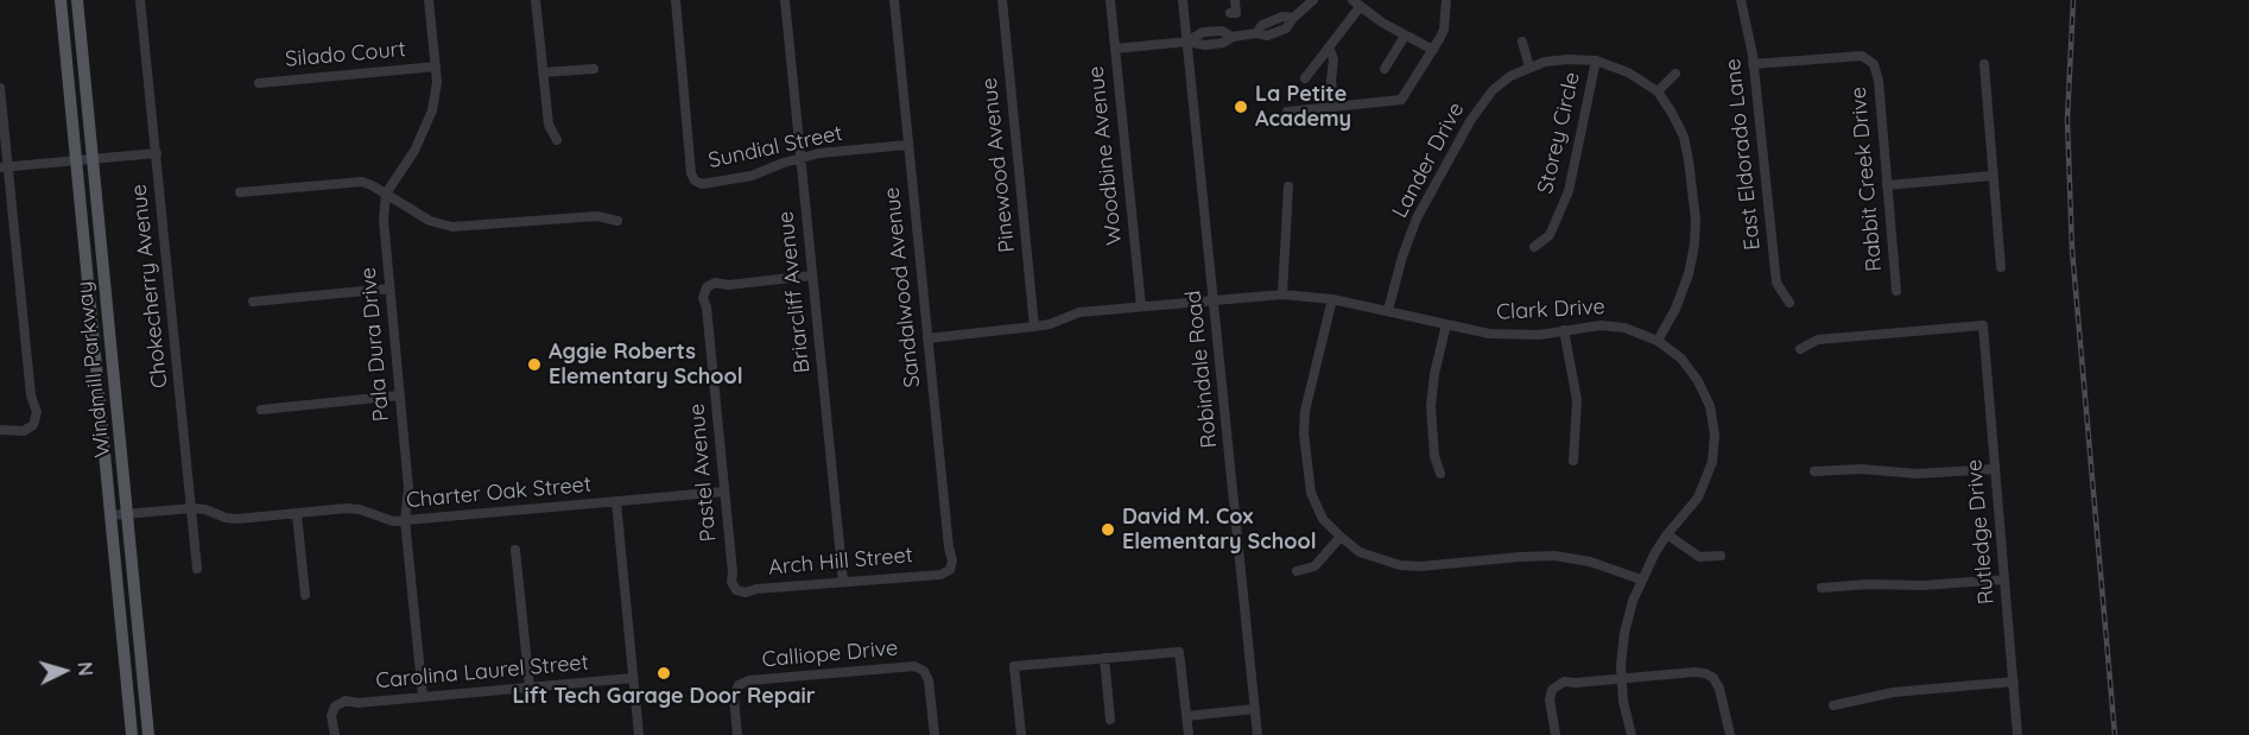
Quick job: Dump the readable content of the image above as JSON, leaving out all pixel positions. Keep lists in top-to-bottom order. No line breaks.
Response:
{"streets":{"main road":["Windmill Parkway"],"street":["Silado Court","Storey Circle","Sundial Street","East Eldorado Lane","Woodbine Avenue","Lander Drive","Pinewood Avenue","Rabbit Creek Drive","Chokecherry Avenue","Sandalwood Avenue","Briarcliff Avenue","Clark Drive","Pala Dura Drive","Robindale Road","Pastel Avenue","Charter Oak Street","Rutledge Drive","Arch Hill Street","Calliope Drive","Carolina Laurel Street"]},"crossings":[["Storey Circle","Lander Drive"],["Sundial Street","Sandalwood Avenue"],["Sundial Street","Briarcliff Avenue"],["East Eldorado Lane","Rabbit Creek Drive"],["Woodbine Avenue","Clark Drive"],["Lander Drive","Clark Drive"],["Pinewood Avenue","Clark Drive"],["Chokecherry Avenue","Charter Oak Street"],["Sandalwood Avenue","Clark Drive"],["Sandalwood Avenue","Arch Hill Street"],["Briarcliff Avenue","Pastel Avenue"],["Briarcliff Avenue","Arch Hill Street"],["Clark Drive","Robindale Road"],["Pala Dura Drive","Charter Oak Street"],["Pala Dura Drive","Carolina Laurel Street"],["Windmill Parkway","Charter Oak Street"],["Pastel Avenue","Charter Oak Street"],["Pastel Avenue","Arch Hill Street"]],"places":["La Petite Academy","Aggie Roberts Elementary School","David M. Cox Elementary School","Lift Tech Garage Door Repair"],"north":"right"}
